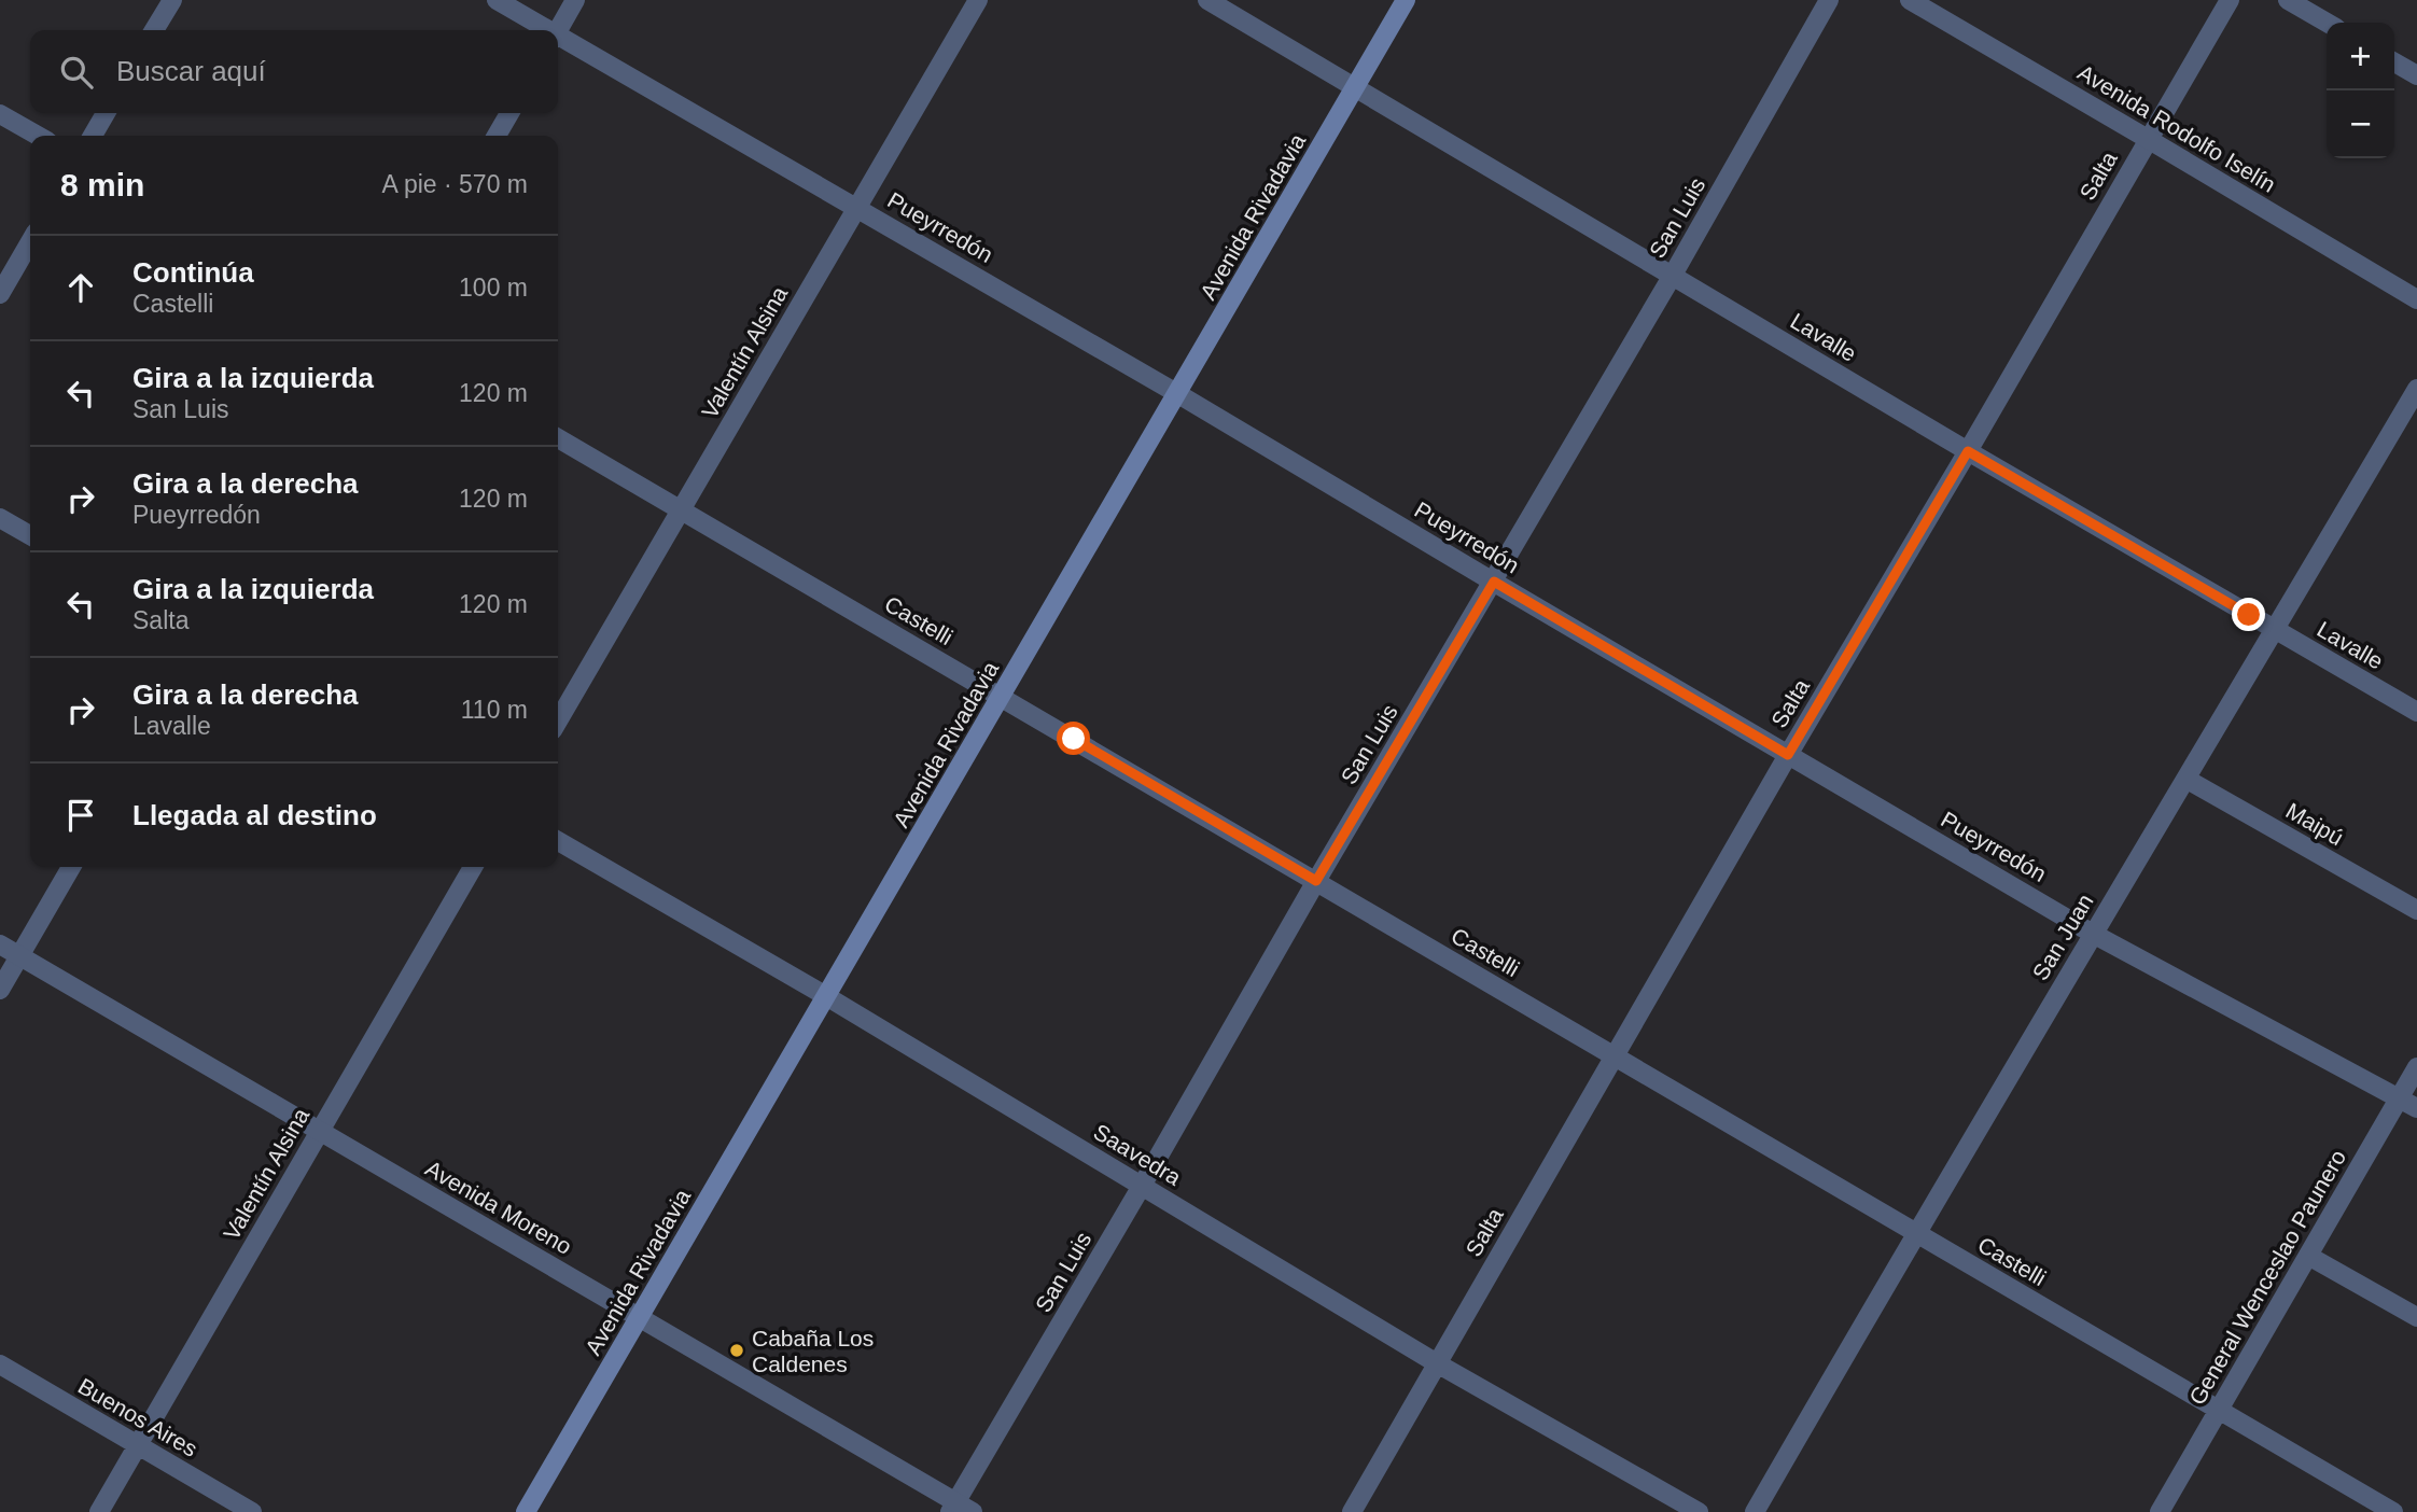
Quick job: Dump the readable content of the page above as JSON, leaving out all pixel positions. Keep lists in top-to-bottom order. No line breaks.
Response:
{"streets":{"main road":["Avenida Rivadavia"],"street":["Avenida Rodolfo Iselín","Salta","San Luis","Pueyrredón","Lavalle","Valentín Alsina","Castelli","Maipú","San Juan","Saavedra","Avenida Moreno","General Wenceslao Paunero","Buenos Aires"]},"crossings":[["Avenida Rodolfo Iselín","Salta"],["Salta","Pueyrredón"],["Salta","Lavalle"],["Salta","Castelli"],["Salta","Saavedra"],["Avenida Rivadavia","Pueyrredón"],["Avenida Rivadavia","Lavalle"],["Avenida Rivadavia","Castelli"],["Avenida Rivadavia","Saavedra"],["Avenida Rivadavia","Avenida Moreno"],["San Luis","Pueyrredón"],["San Luis","Lavalle"],["San Luis","Castelli"],["San Luis","Saavedra"],["San Luis","Avenida Moreno"],["Pueyrredón","Valentín Alsina"],["Pueyrredón","San Juan"],["Pueyrredón","General Wenceslao Paunero"],["Lavalle","San Juan"],["Valentín Alsina","Castelli"],["Valentín Alsina","Avenida Moreno"],["Valentín Alsina","Buenos Aires"],["Castelli","San Juan"],["Castelli","General Wenceslao Paunero"],["Maipú","San Juan"]],"places":["Cabaña Los Caldenes"],"page":{"map_buttons":["+","−"],"search":"Buscar aquí","heading":["8 min","A pie · 570 m"],"list":[["Continúa","Castelli","100 m"],["Gira a la izquierda","San Luis","120 m"],["Gira a la derecha","Pueyrredón","120 m"],["Gira a la izquierda","Salta","120 m"],["Gira a la derecha","Lavalle","110 m"],"Llegada al destino"]}}
